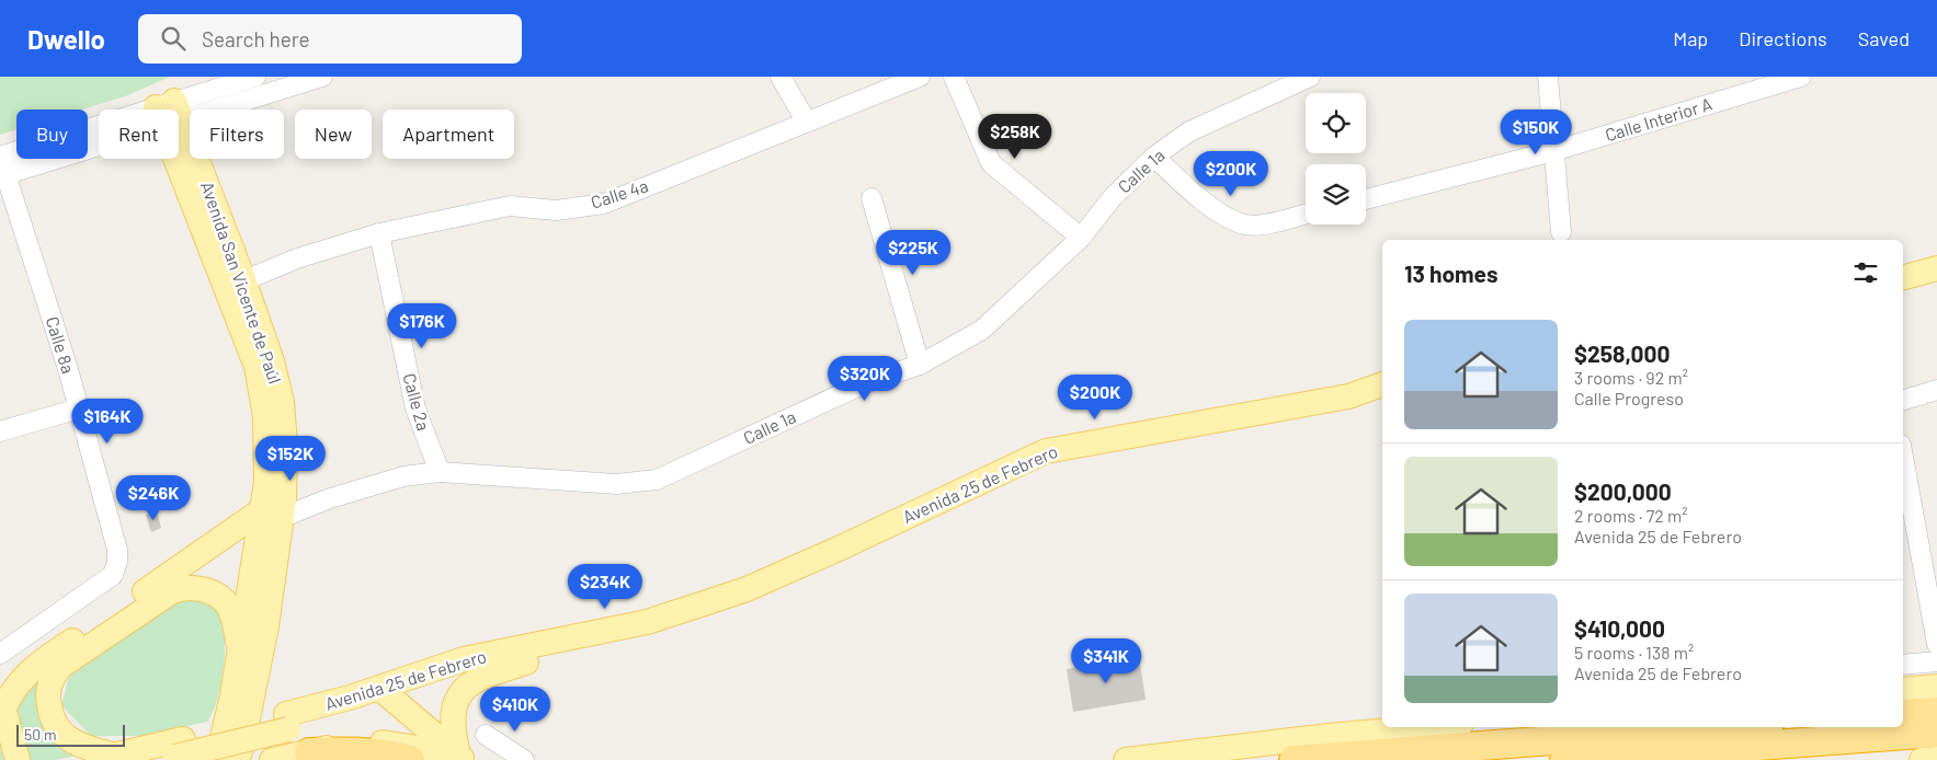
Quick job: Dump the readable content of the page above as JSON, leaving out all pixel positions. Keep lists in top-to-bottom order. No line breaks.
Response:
{"streets":{"main road":["Avenida San Vicente de Paúl","Avenida 25 de Febrero"],"street":["Calle Interior A","Calle 1a","Calle 4a","Calle 8a","Calle 2a"]},"crossings":[["Calle 1a","Avenida San Vicente de Paúl"],["Calle 1a","Calle 2a"],["Calle 4a","Avenida San Vicente de Paúl"],["Calle 4a","Calle 2a"]],"scale_bar":"50 m","page":{"header":"Dwello","search":"Search here","nav":["Map","Directions","Saved"],"price":["$150K","$258K","$200K","$225K","$176K","$320K","$200K","$164K","$152K","$246K","$234K","$341K","$410K"],"chip":["Buy","Rent","Filters","New","Apartment"],"heading":"13 homes","list":[{"name":"$258,000","note":"3 rooms · 92 m² · Calle Progreso"},{"name":"$200,000","note":"2 rooms · 72 m² · Avenida 25 de Febrero"},{"name":"$410,000","note":"5 rooms · 138 m² · Avenida 25 de Febrero"}],"scale":"50 m"}}
